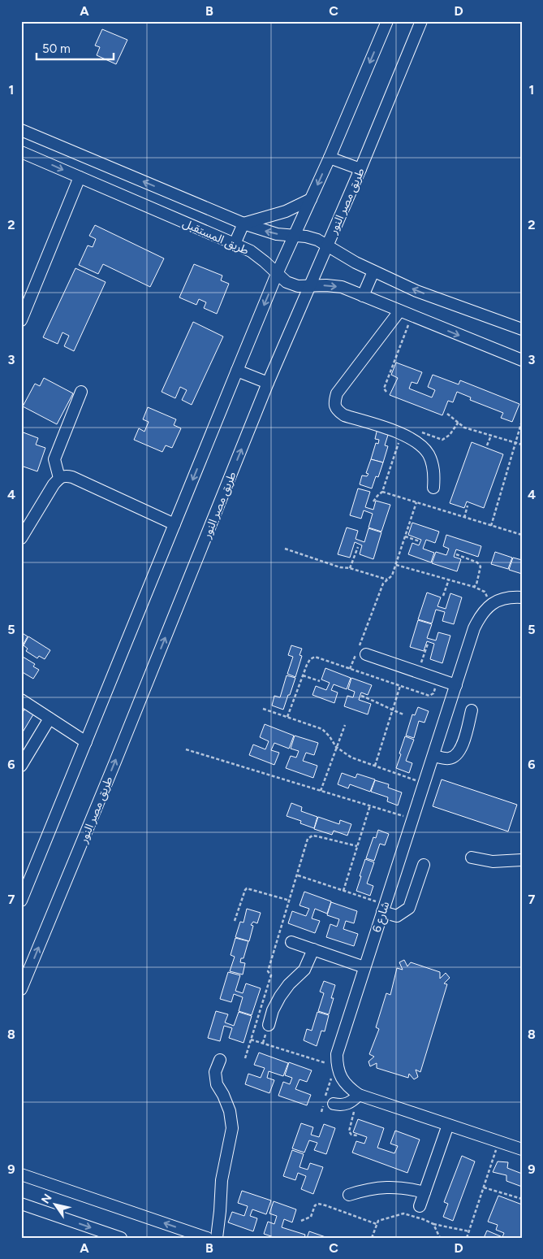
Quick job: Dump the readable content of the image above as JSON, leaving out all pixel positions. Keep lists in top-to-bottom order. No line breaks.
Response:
{"streets":{"street":["طريق مصر النور","طريق المستقبل","شارع 6"]},"crossings":[["طريق مصر النور","طريق المستقبل"]],"scale_bar":"50 m","north":"top left","grid":{"columns":["A","B","C","D"],"rows":["1","2","3","4","5","6","7","8","9"]}}
